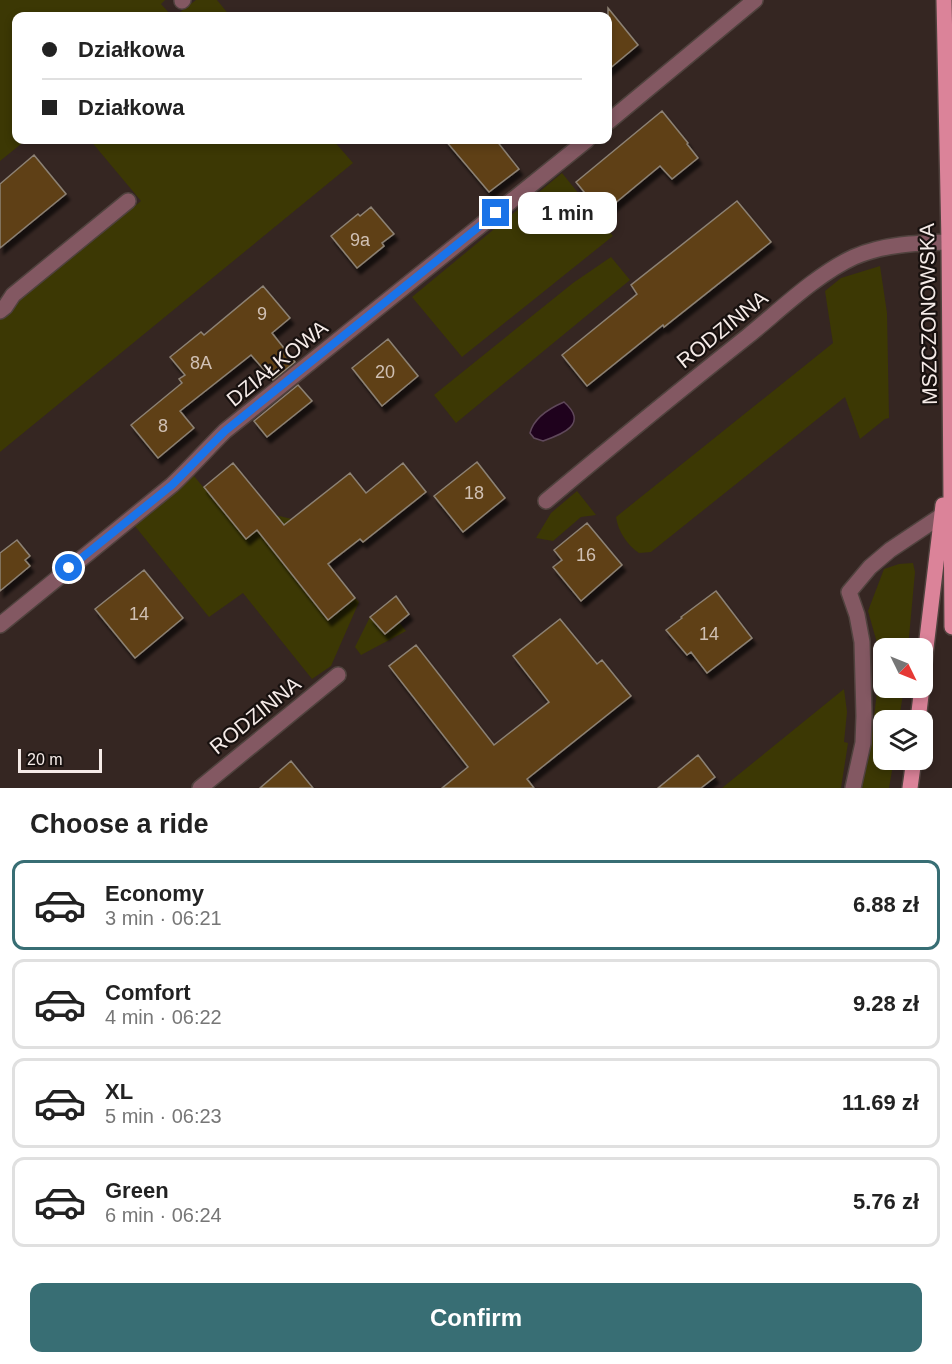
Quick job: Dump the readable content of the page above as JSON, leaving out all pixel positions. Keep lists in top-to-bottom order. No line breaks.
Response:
{"streets":{"main road":["MSZCZONOWSKA"],"street":["RODZINNA","DZIAŁKOWA"]},"crossings":[["MSZCZONOWSKA","RODZINNA"]],"house_numbers":["9a","9","8A","20","8","18","16","14","14"],"scale_bar":"20 m","north":"bottom right","page":{"banner":["Działkowa","Działkowa"],"bubble":"1 min","scale":"20 m","heading":"Choose a ride","list":[{"name":"Economy","note":"3 min · 06:21","value":"6.88 zł"},{"name":"Comfort","note":"4 min · 06:22","value":"9.28 zł"},{"name":"XL","note":"5 min · 06:23","value":"11.69 zł"},{"name":"Green","note":"6 min · 06:24","value":"5.76 zł"}],"buttons":"Confirm"}}
